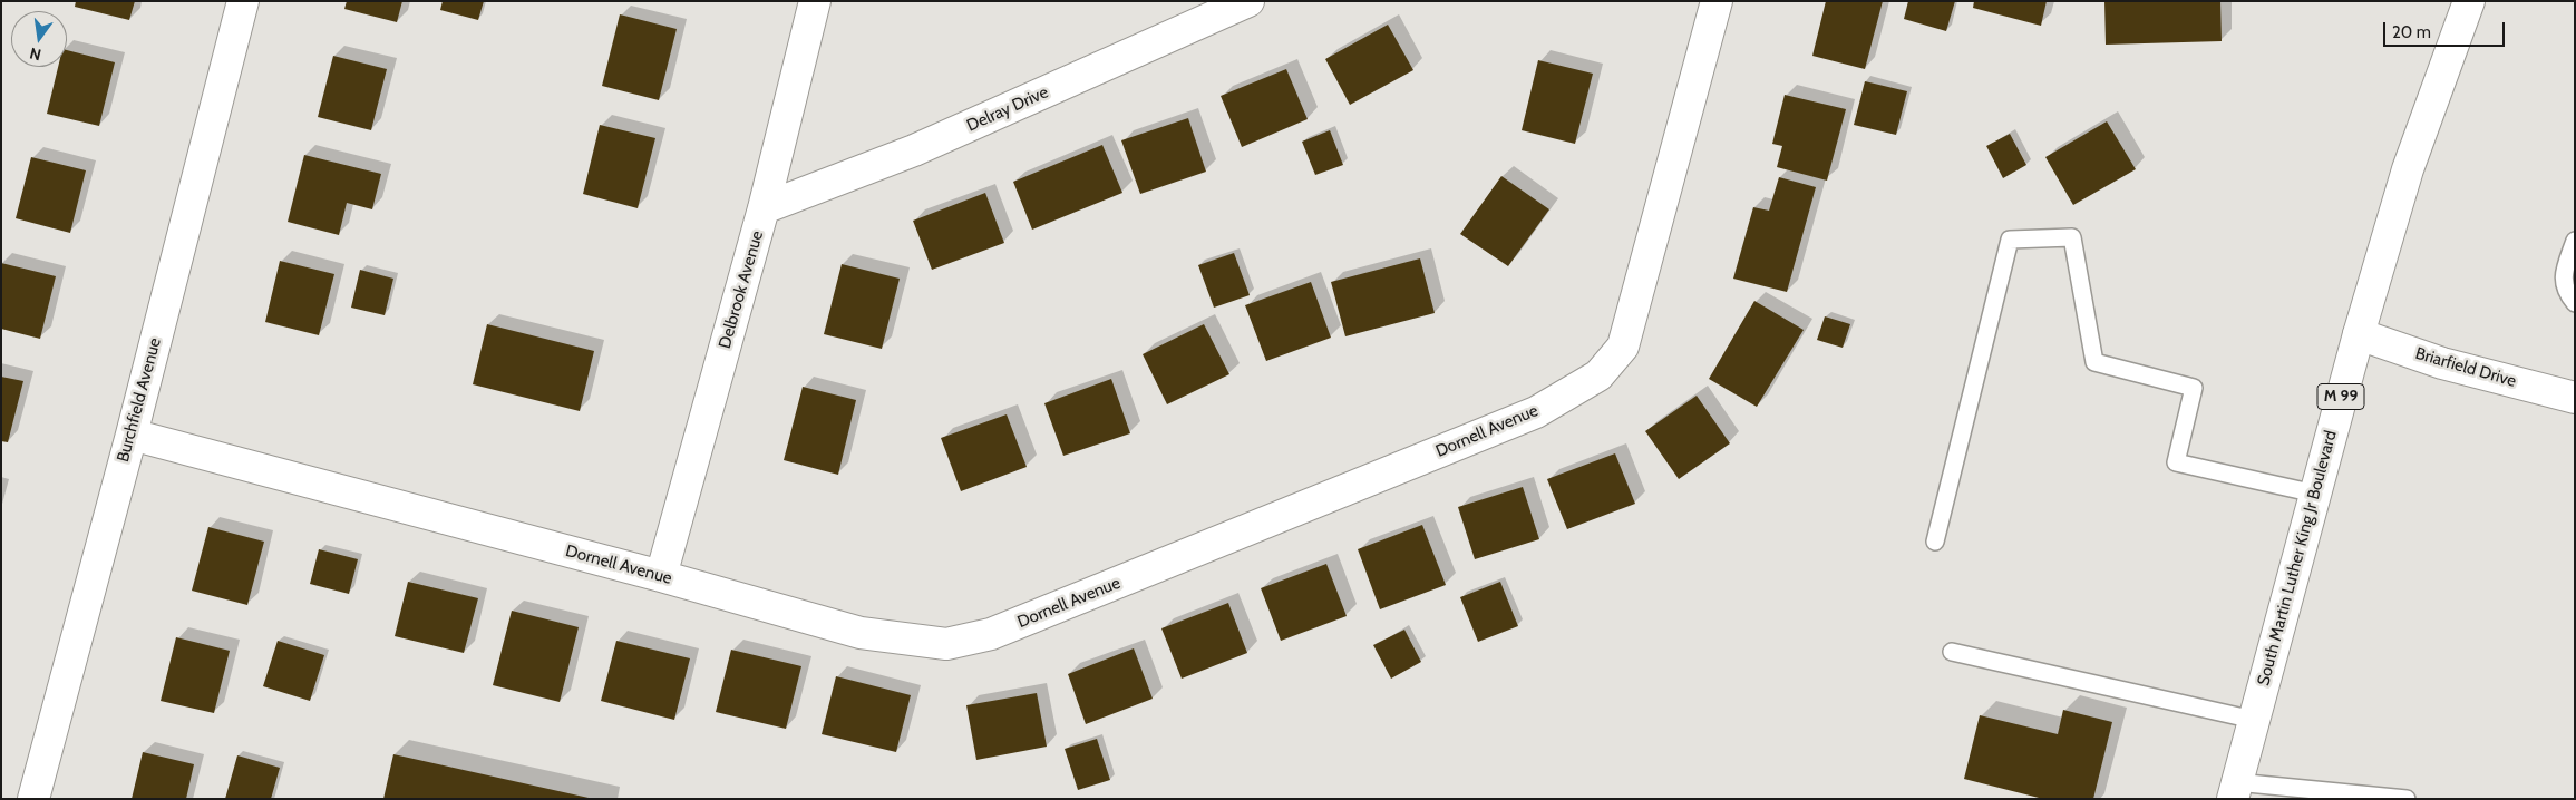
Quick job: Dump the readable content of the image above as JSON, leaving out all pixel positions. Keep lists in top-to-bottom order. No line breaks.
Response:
{"streets":{"street":["Delray Drive","Delbrook Avenue","Briarfield Drive","M 99","Burchfield Avenue","Dornell Avenue","South Martin Luther King Jr Boulevard"]},"crossings":[["Delray Drive","Delbrook Avenue"],["Delbrook Avenue","Dornell Avenue"],["Briarfield Drive","South Martin Luther King Jr Boulevard"],["Burchfield Avenue","Dornell Avenue"]],"scale_bar":"20 m","north":"bottom"}
